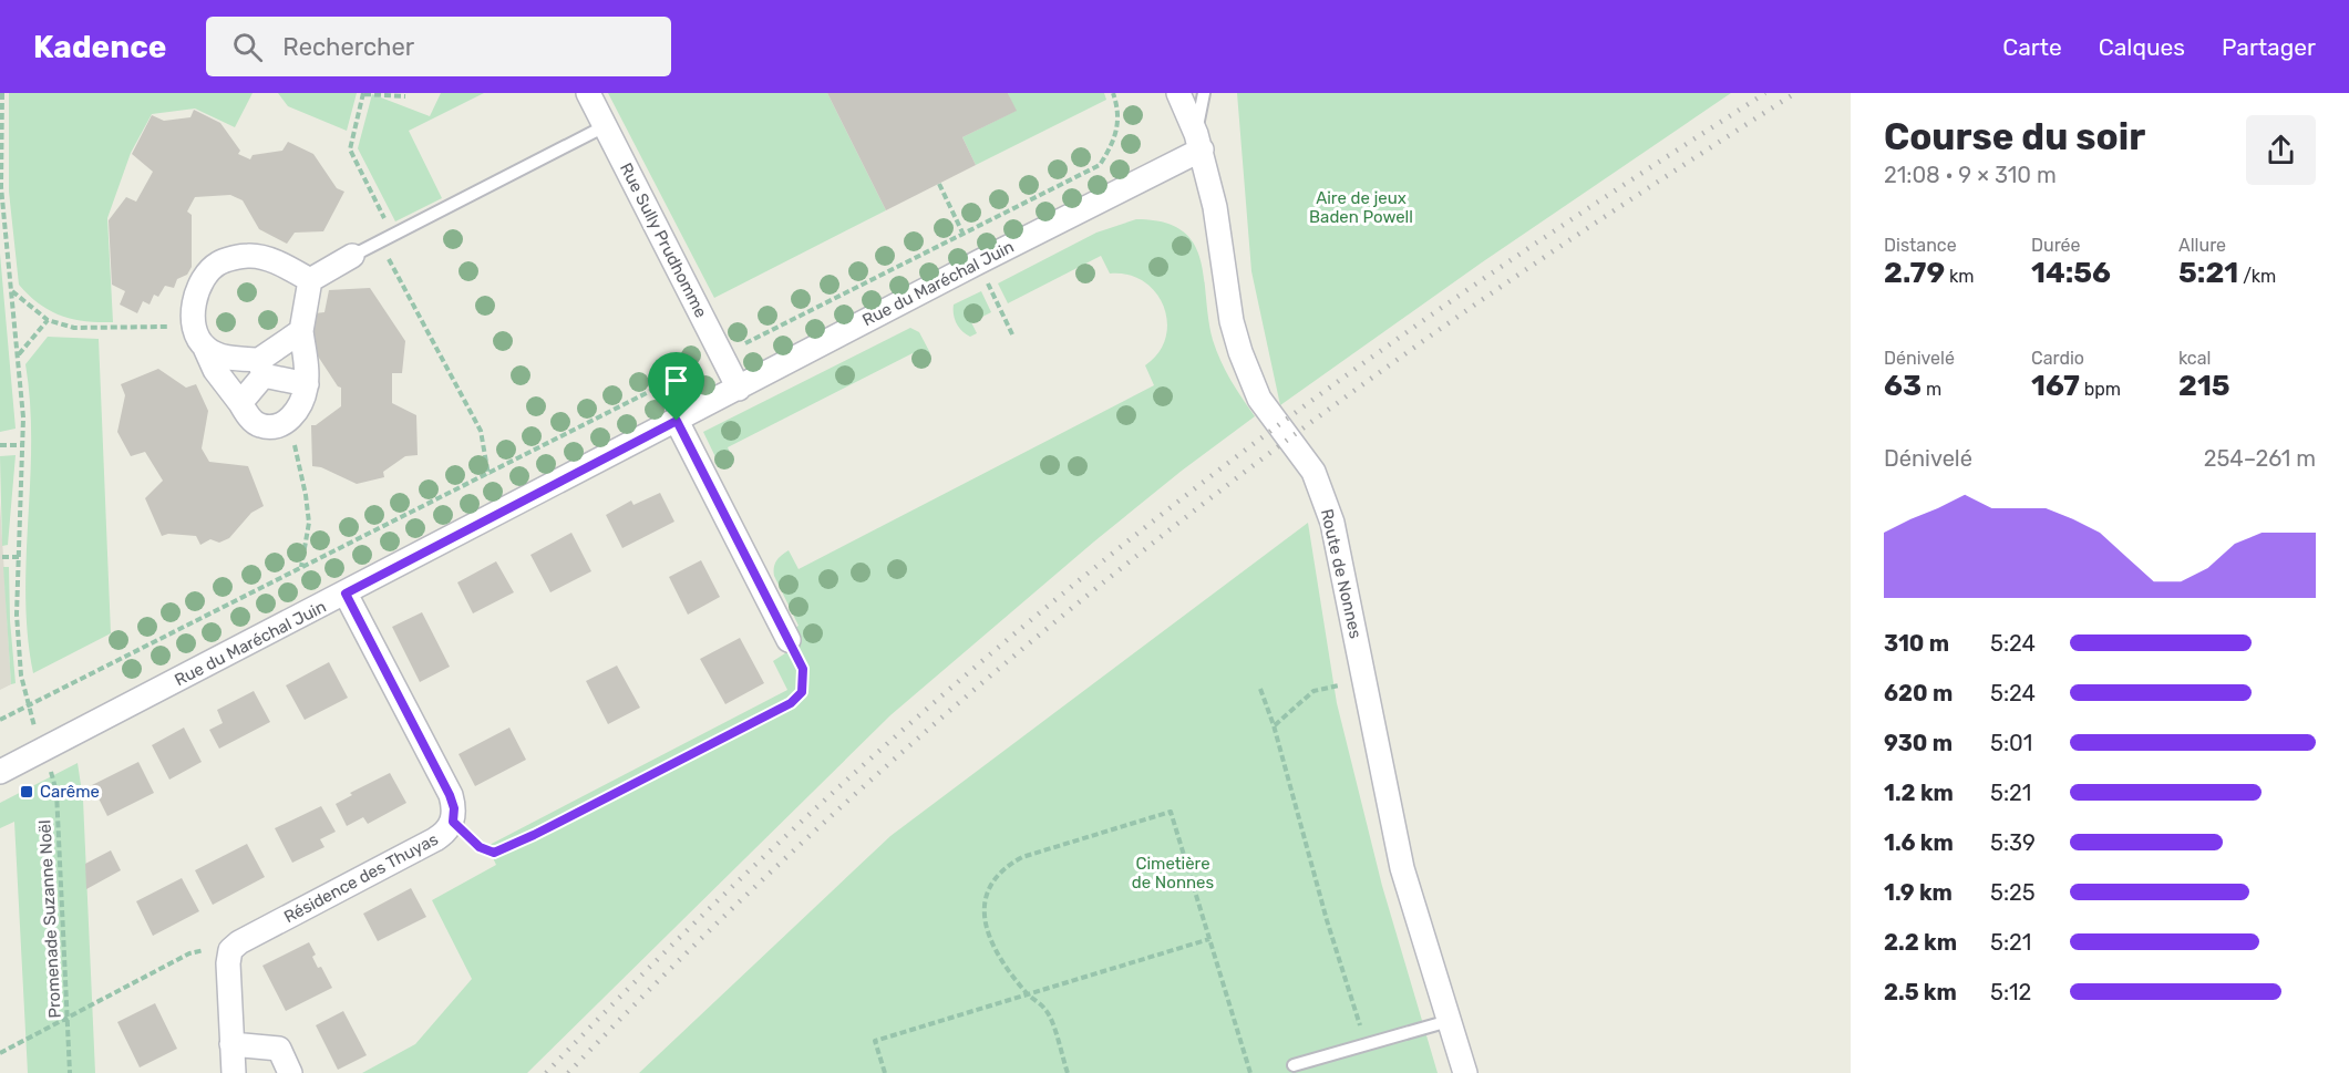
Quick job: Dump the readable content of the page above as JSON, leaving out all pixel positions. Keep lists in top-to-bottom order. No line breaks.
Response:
{"streets":{"street":["Rue Sully Prudhomme","Rue du Maréchal Juin","Route de Nonnes","Résidence des Thuyas"],"path":["Promenade Suzanne Noël"]},"crossings":[["Rue Sully Prudhomme","Rue du Maréchal Juin"],["Rue du Maréchal Juin","Route de Nonnes"],["Rue du Maréchal Juin","Résidence des Thuyas"],["Rue du Maréchal Juin","Promenade Suzanne Noël"]],"parks":["Aire de jeux Baden Powell","Cimetière de Nonnes"],"places":{"transit":["Carême"]},"page":{"header":"Kadence","search":"Rechercher","nav":["Carte","Calques","Partager"],"heading":["Course du soir","21:08 · 9 × 310 m"],"stats":[["Distance","2.79 km"],["Durée","14:56"],["Allure","5:21 /km"],["Dénivelé","63 m"],["Cardio","167 bpm"],["kcal","215"]],"chart":["Dénivelé","254–261 m"],"list":[{"name":"310 m","note":"5:24"},{"name":"620 m","note":"5:24"},{"name":"930 m","note":"5:01"},{"name":"1.2 km","note":"5:21"},{"name":"1.6 km","note":"5:39"},{"name":"1.9 km","note":"5:25"},{"name":"2.2 km","note":"5:21"},{"name":"2.5 km","note":"5:12"}]}}
